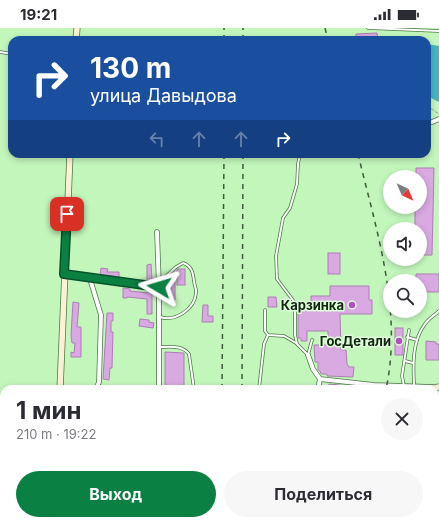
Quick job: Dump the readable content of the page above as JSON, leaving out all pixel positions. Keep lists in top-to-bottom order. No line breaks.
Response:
{"places":["Карзинка","ГосДетали"],"north":"bottom right","page":{"status":"19:21","turn":["130 m","улица Давыдова"],"heading":["1 мин","210 m · 19:22"],"buttons":["Выход","Поделиться"]}}
